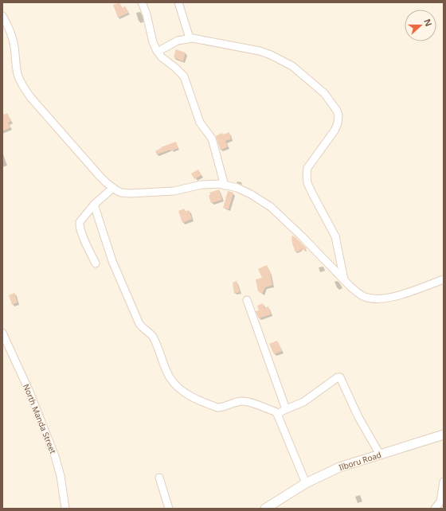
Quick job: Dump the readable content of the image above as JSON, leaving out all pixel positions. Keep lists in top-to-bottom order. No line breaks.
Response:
{"streets":{"street":["North Manda Street","Ilboru Road"]},"north":"right"}
